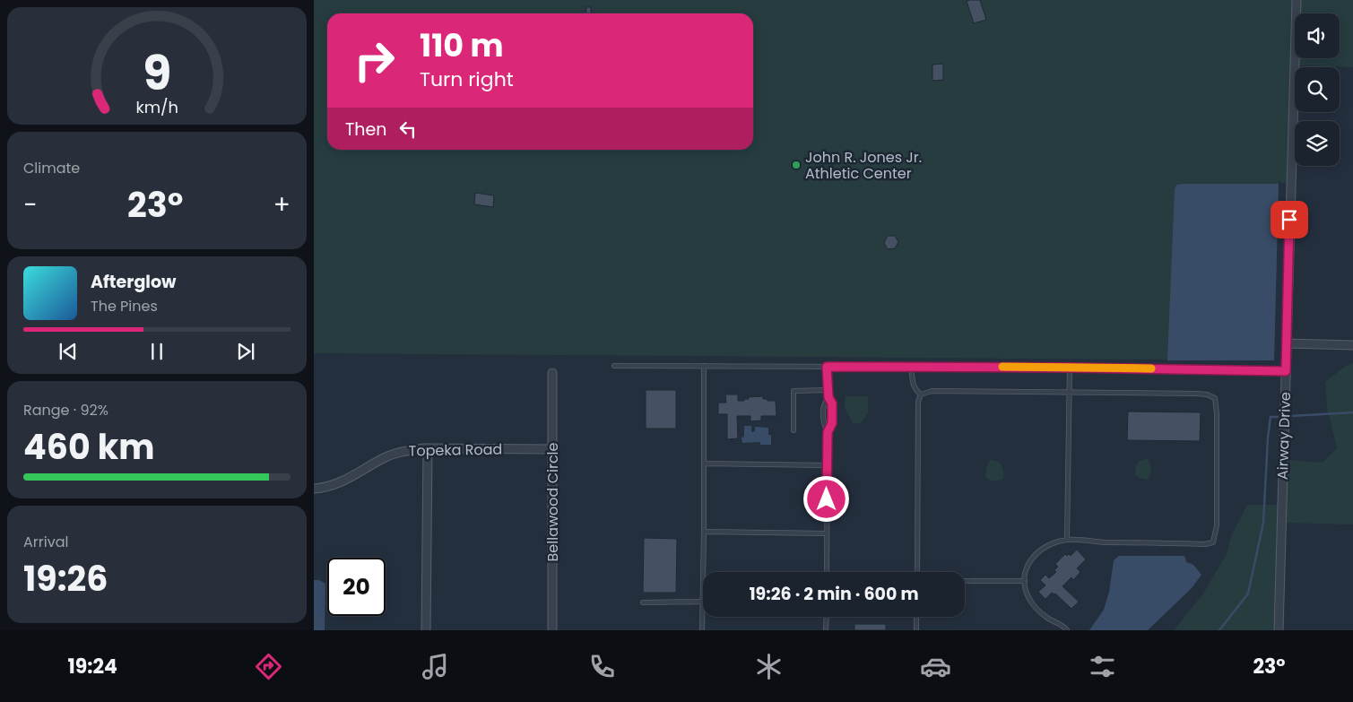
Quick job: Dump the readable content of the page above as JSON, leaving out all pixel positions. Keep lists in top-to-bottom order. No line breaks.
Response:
{"streets":{"street":["Airway Drive","Topeka Road","Bellawood Circle"]},"crossings":[["Topeka Road","Bellawood Circle"]],"places":["John R. Jones Jr. Athletic Center"],"page":{"turn":["110 m","Turn right"],"then":"Then","tile":["Climate",["Range · 92%","460 km"],["Arrival","19:26"]],"heat":["−","23°","+"],"song":["Afterglow","The Pines"],"limit":"20","trip":"19:26 · 2 min · 600 m","tabs":["19:24","23°"],"gauge":["9","km/h"]}}
